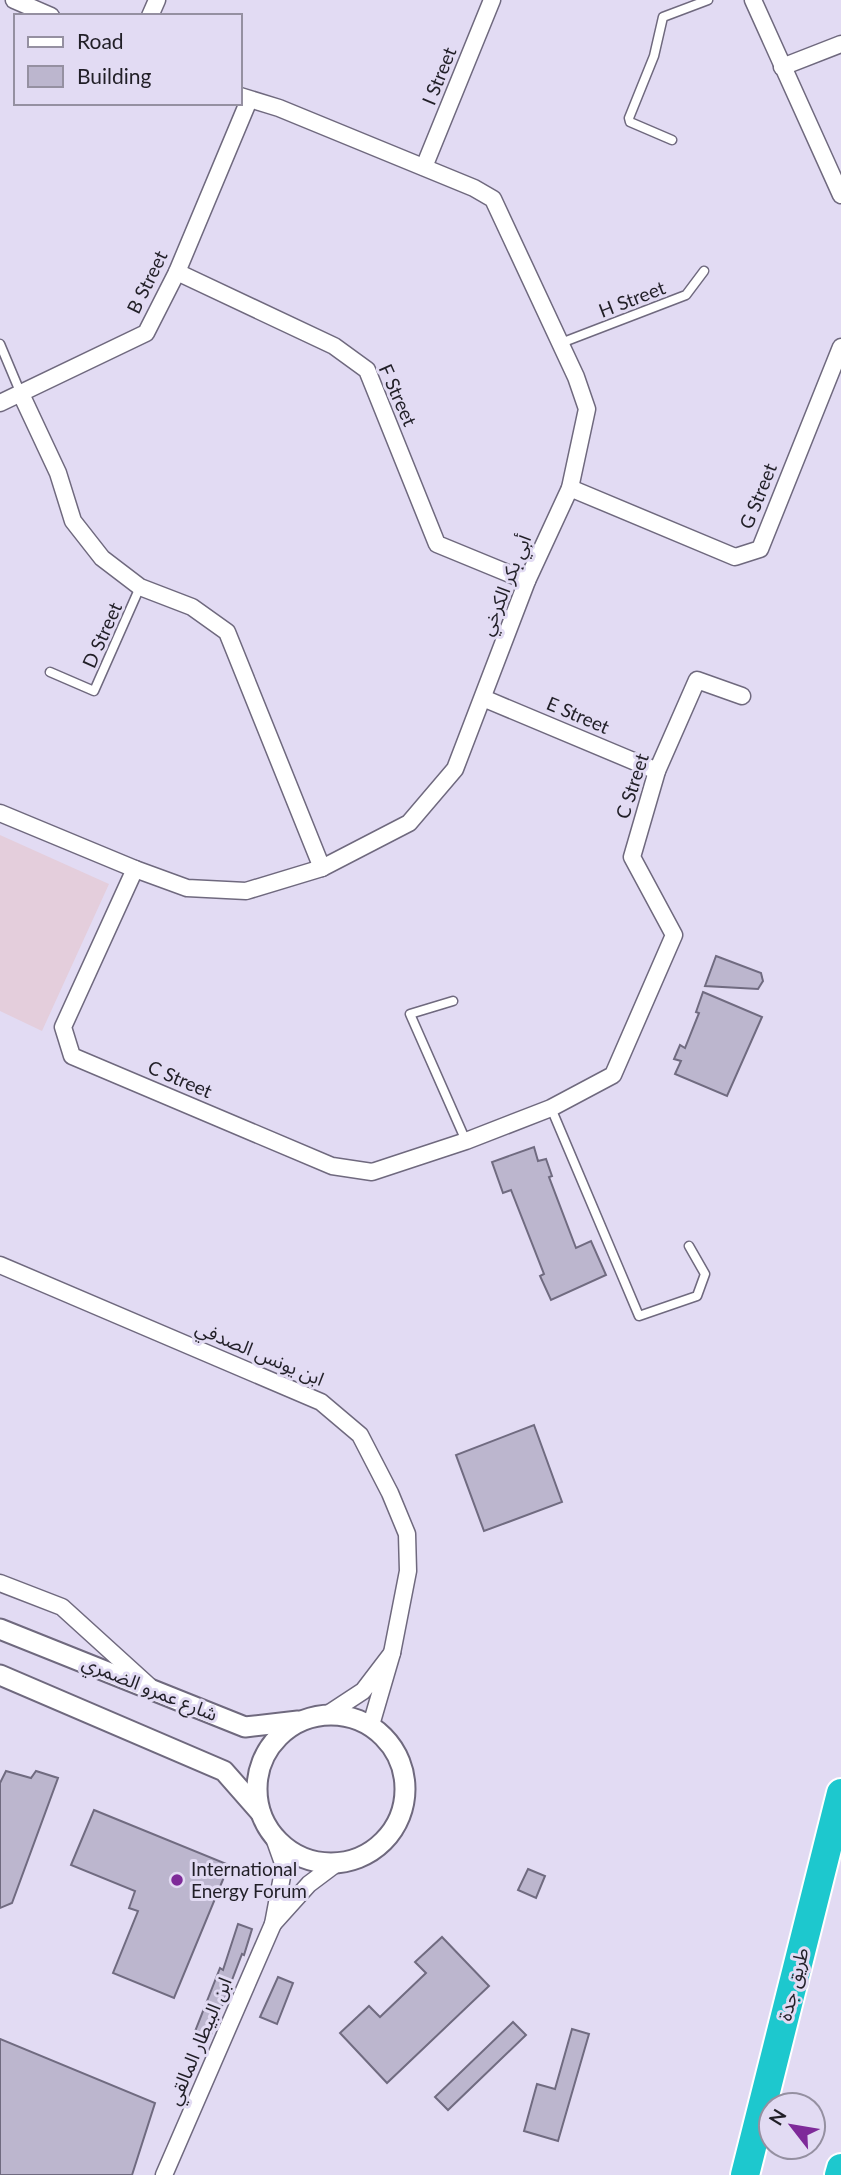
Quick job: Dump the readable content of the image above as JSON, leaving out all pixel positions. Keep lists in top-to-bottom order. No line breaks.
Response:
{"streets":{"highway":["طريق جدة"],"street":["I Street","B Street","F Street","G Street","أبي بكر الكرخي","E Street","C Street","ابن يونس الصدفي","شارع عمرو الضمري","ابن البيطار المالقي"],"lane":["H Street","D Street"]},"crossings":[["I Street","أبي بكر الكرخي"],["B Street","F Street"],["H Street","أبي بكر الكرخي"],["F Street","أبي بكر الكرخي"],["G Street","أبي بكر الكرخي"],["أبي بكر الكرخي","E Street"],["أبي بكر الكرخي","C Street"],["E Street","C Street"],["ابن يونس الصدفي","شارع عمرو الضمري"]],"places":["International Energy Forum"],"legend":["Road","Building"],"north":"top left"}
